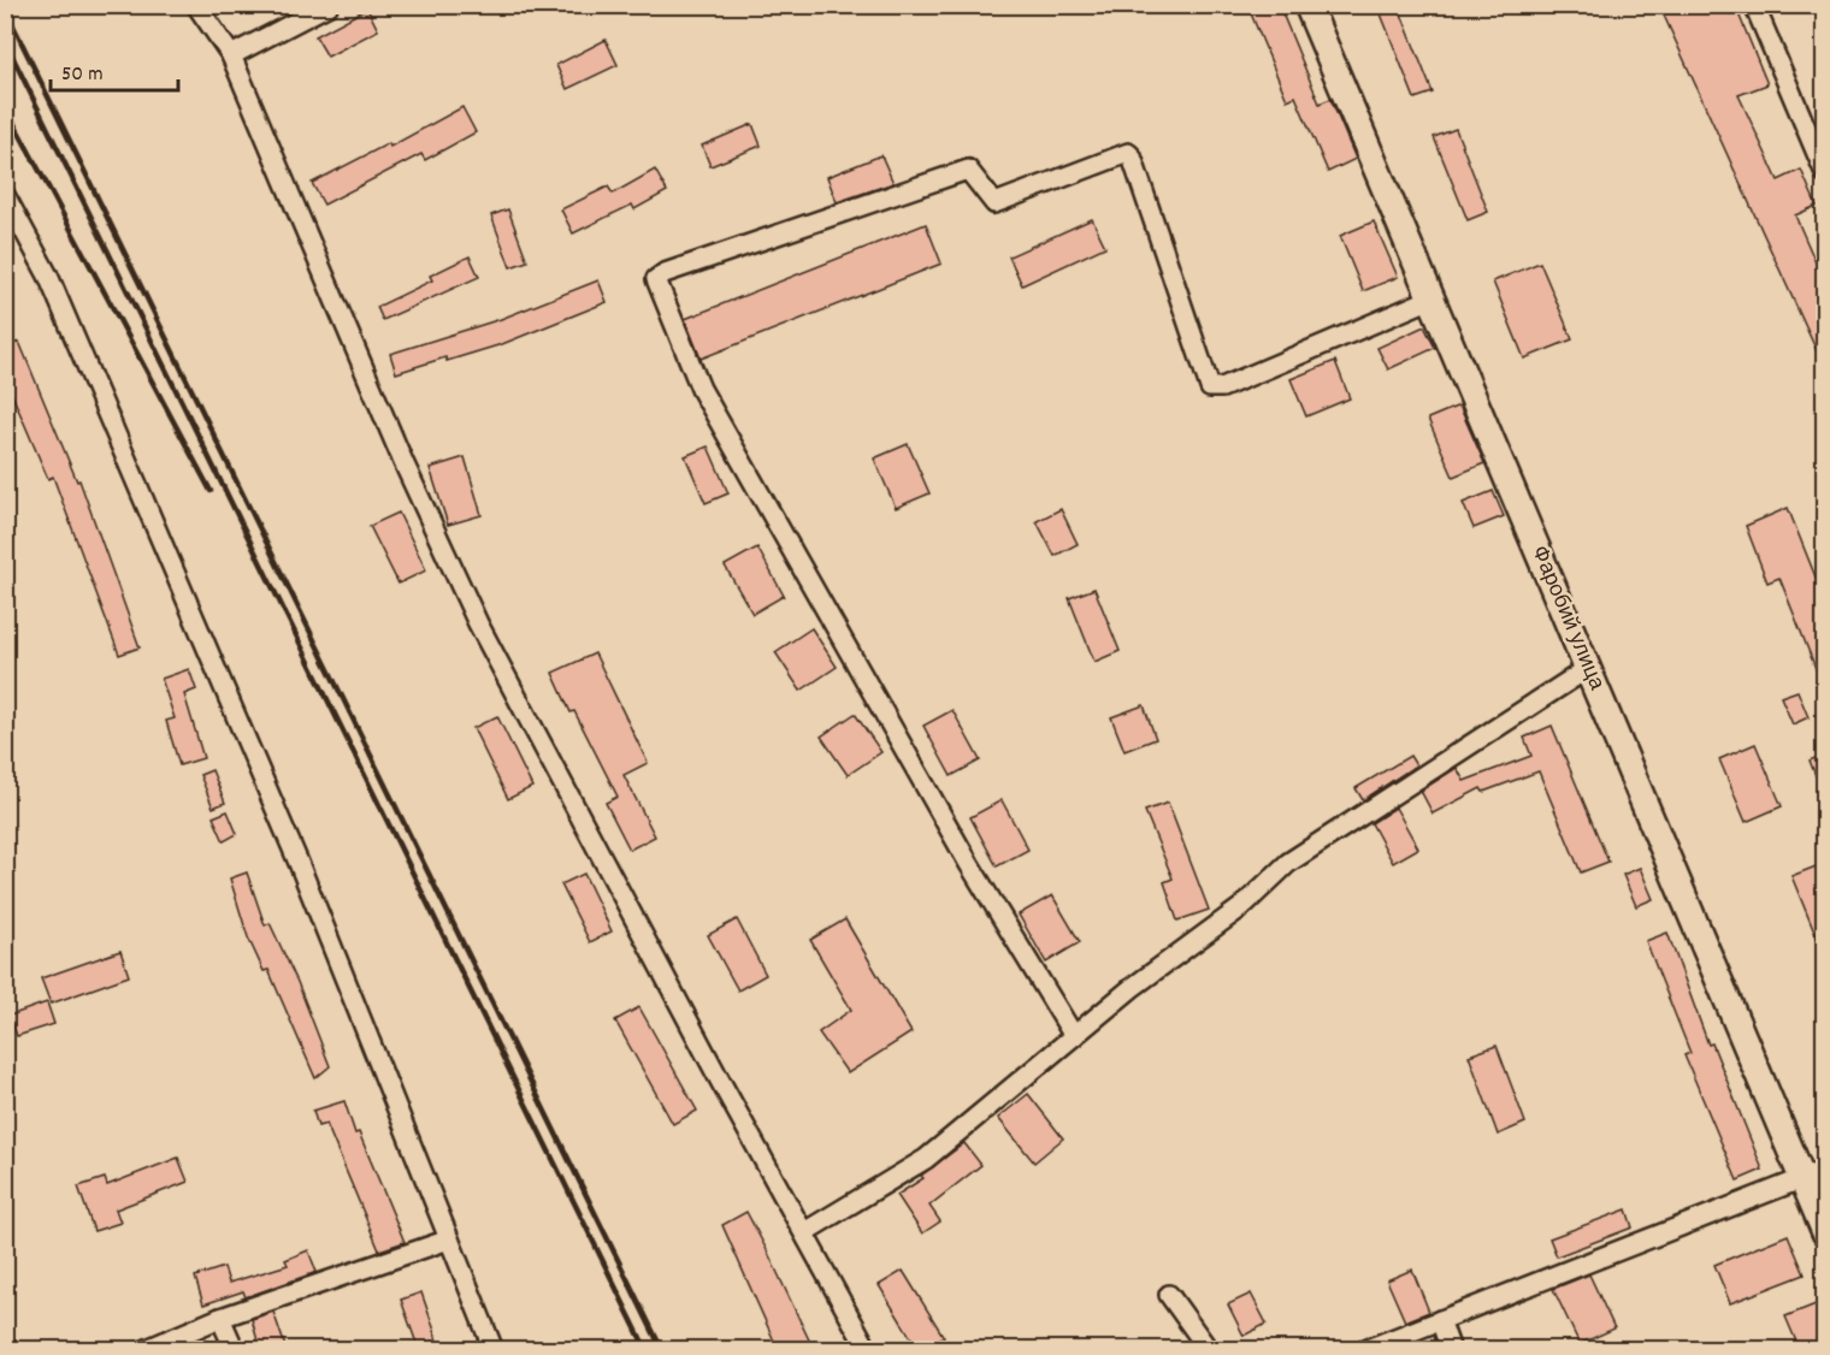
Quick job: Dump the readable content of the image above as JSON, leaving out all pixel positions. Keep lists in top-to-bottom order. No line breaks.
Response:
{"streets":{"street":["Фаробий улица"]},"scale_bar":"50 m"}
